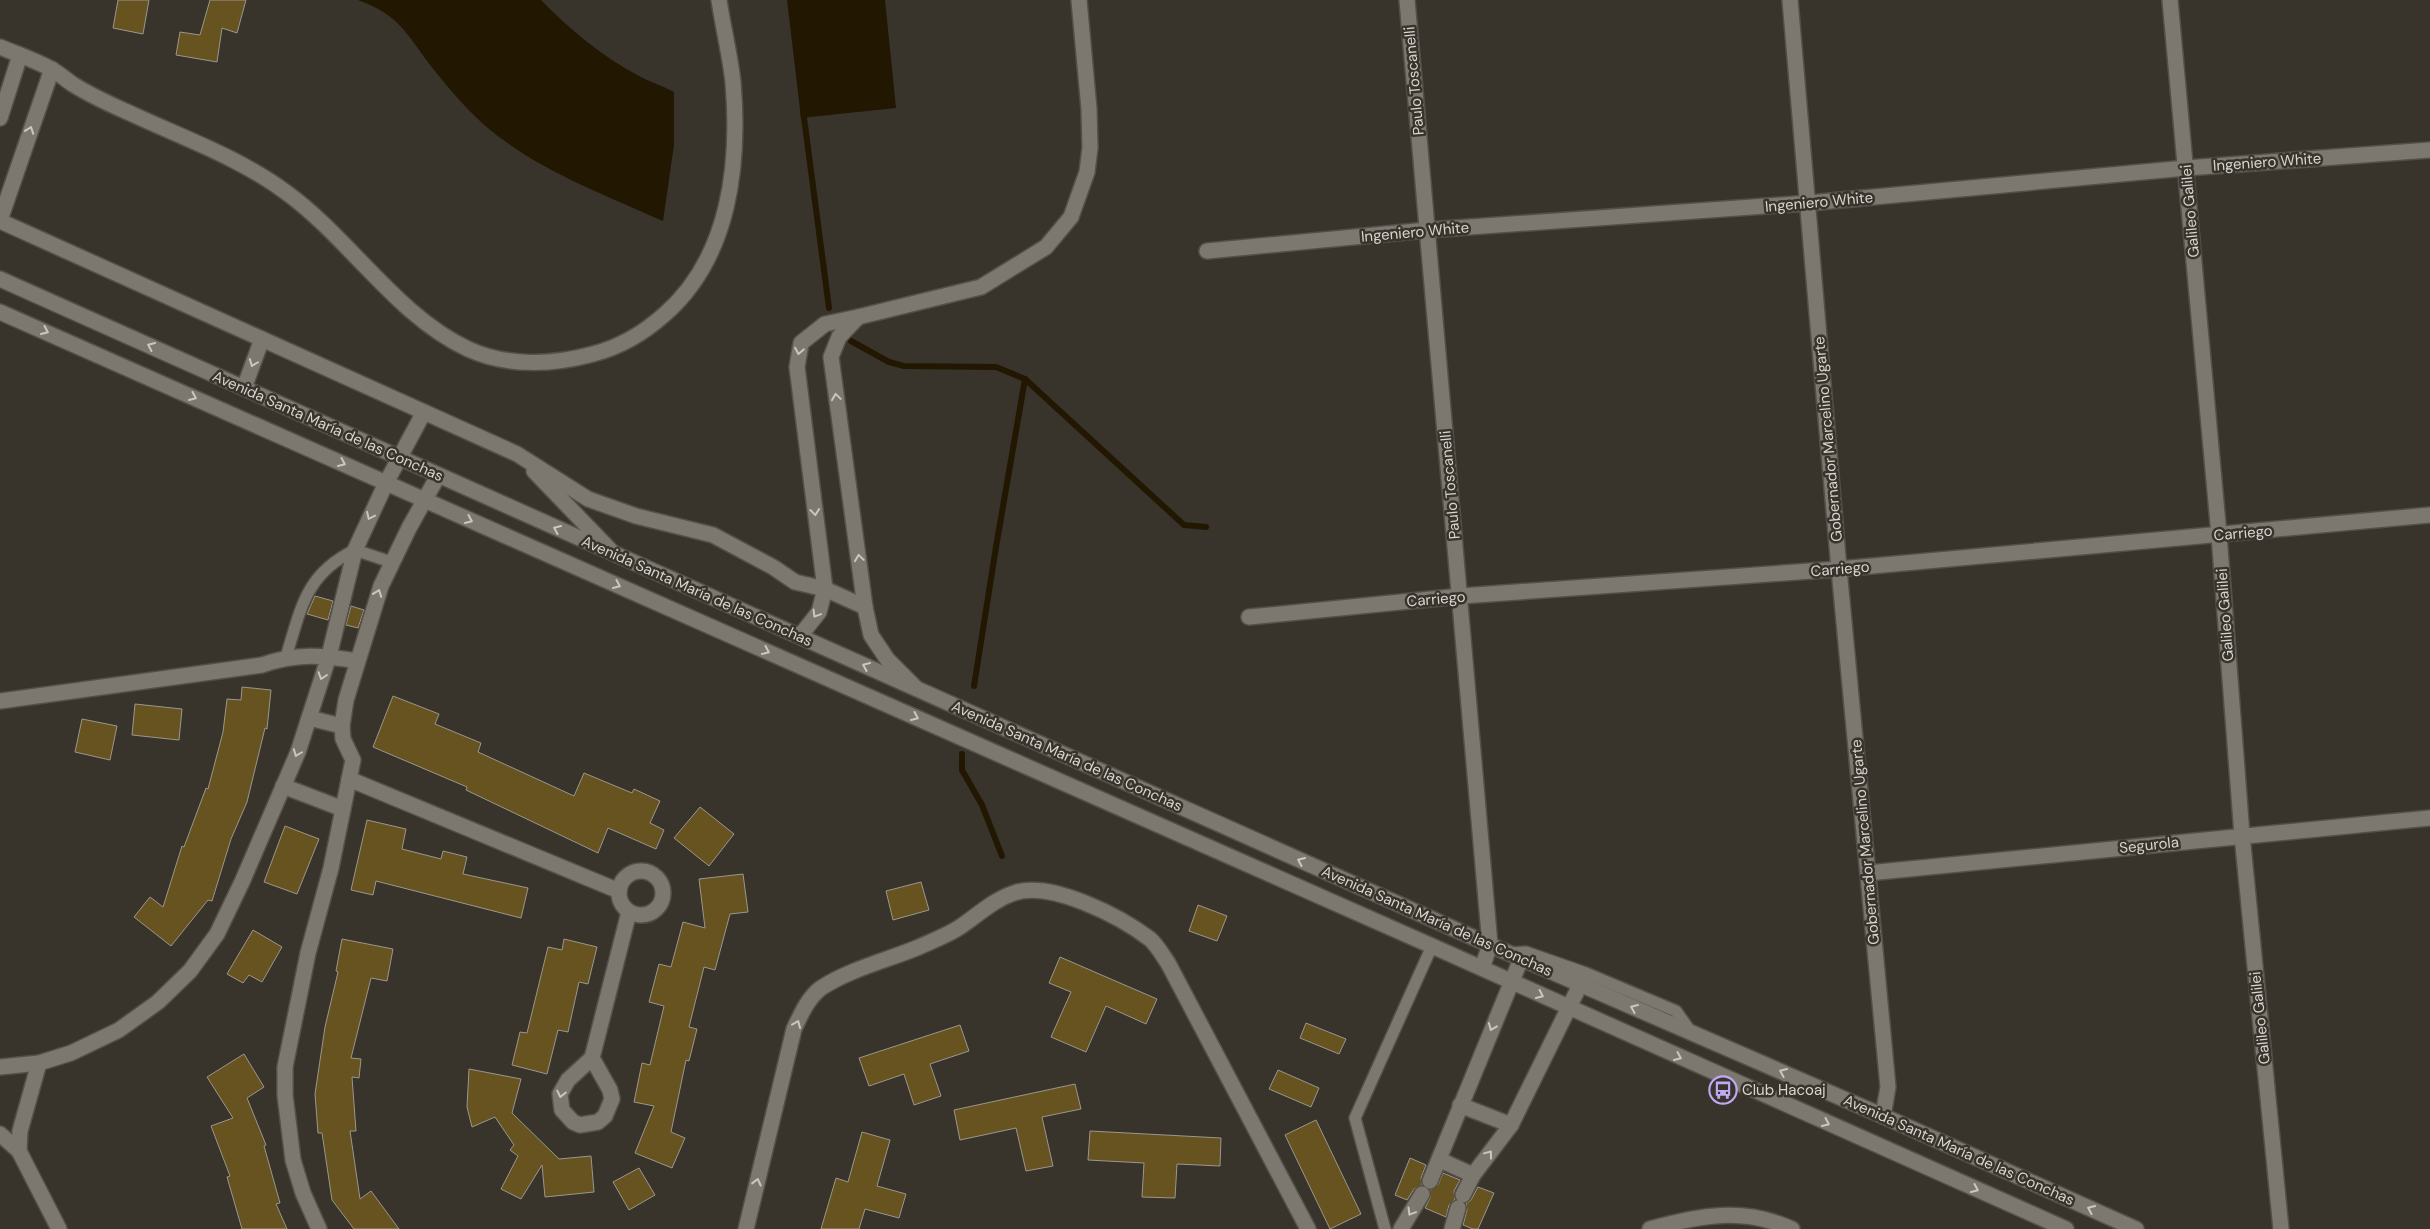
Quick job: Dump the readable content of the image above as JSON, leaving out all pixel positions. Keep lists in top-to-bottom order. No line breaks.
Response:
{"streets":{"street":["Paulo Toscanelli","Ingeniero White","Galileo Galilei","Avenida Santa María de las Conchas","Gobernador Marcelino Ugarte","Carriego","Segurola"]},"crossings":[["Paulo Toscanelli","Ingeniero White"],["Paulo Toscanelli","Avenida Santa María de las Conchas"],["Paulo Toscanelli","Carriego"],["Ingeniero White","Galileo Galilei"],["Ingeniero White","Gobernador Marcelino Ugarte"],["Galileo Galilei","Carriego"],["Galileo Galilei","Segurola"],["Avenida Santa María de las Conchas","Gobernador Marcelino Ugarte"],["Gobernador Marcelino Ugarte","Carriego"],["Gobernador Marcelino Ugarte","Segurola"]],"places":{"bus stop":["Club Hacoaj"]}}
